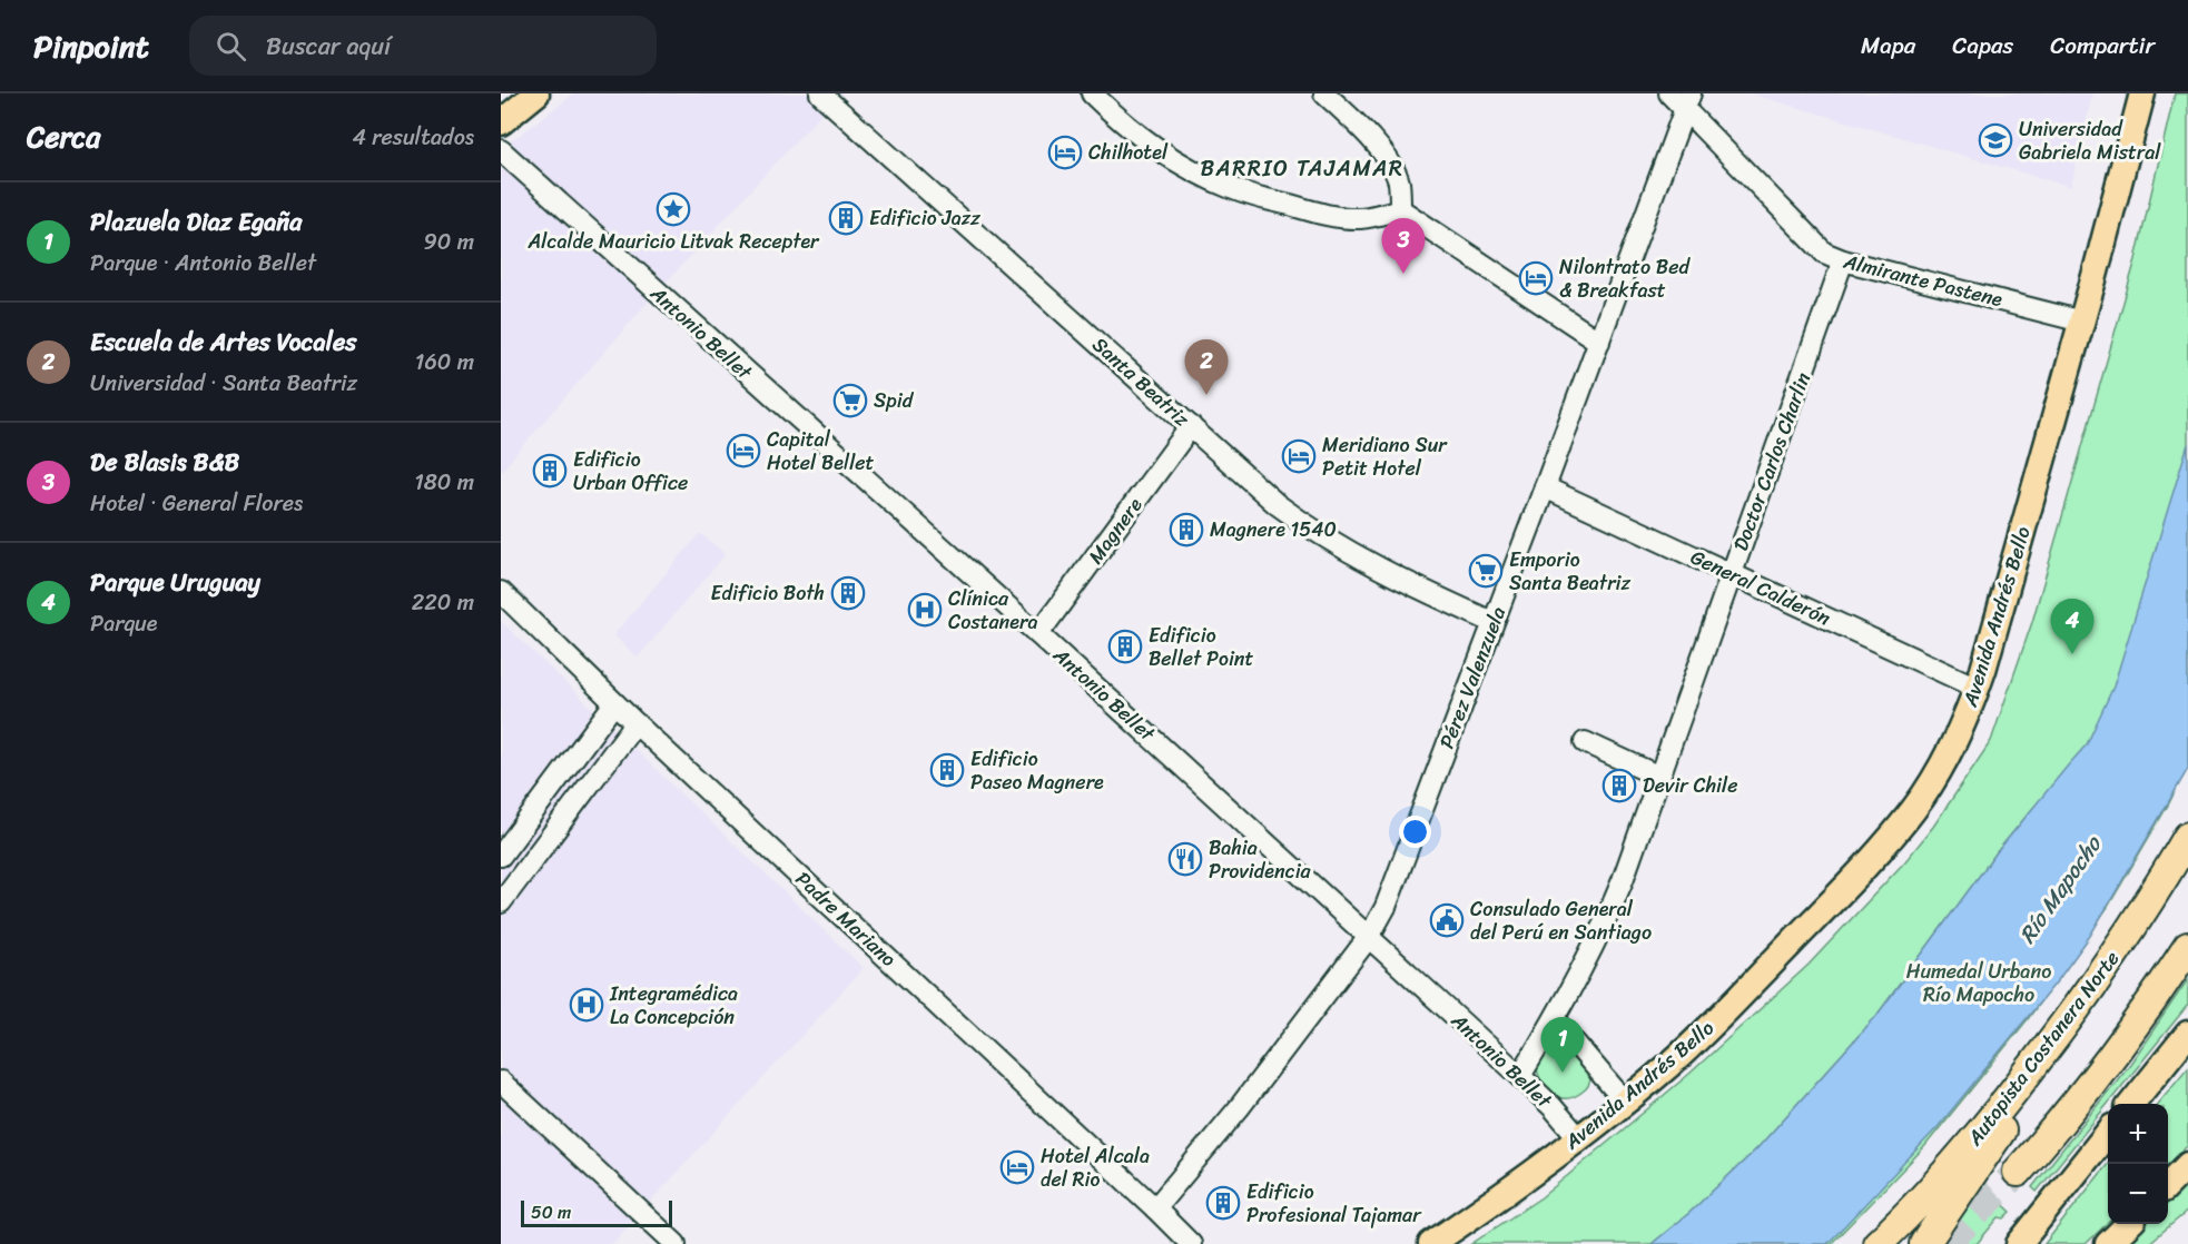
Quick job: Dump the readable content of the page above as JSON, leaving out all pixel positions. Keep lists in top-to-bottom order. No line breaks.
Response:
{"streets":{"highway":["Autopista Costanera Norte"],"main road":["Avenida Andrés Bello"],"street":["Almirante Pastene","Antonio Bellet","Santa Beatriz","Doctor Carlos Charlin","Magnere","General Calderón","Pérez Valenzuela","Padre Mariano"]},"crossings":[["Almirante Pastene","Doctor Carlos Charlin"],["Almirante Pastene","Avenida Andrés Bello"],["Almirante Pastene","Pérez Valenzuela"],["Antonio Bellet","Doctor Carlos Charlin"],["Antonio Bellet","Magnere"],["Antonio Bellet","Avenida Andrés Bello"],["Antonio Bellet","Pérez Valenzuela"],["Santa Beatriz","Magnere"],["Santa Beatriz","Pérez Valenzuela"],["Doctor Carlos Charlin","General Calderón"],["General Calderón","Avenida Andrés Bello"],["General Calderón","Pérez Valenzuela"],["Pérez Valenzuela","Padre Mariano"]],"districts":["BARRIO TAJAMAR"],"water":["Río Mapocho"],"parks":["Humedal Urbano Río Mapocho"],"places":{"school or university":["Universidad Gabriela Mistral"],"hotel":["Chilhotel","Nilontrato Bed & Breakfast","Capital Hotel Bellet","Meridiano Sur Petit Hotel","Hotel Alcala del Rio"],"place":["Alcalde Mauricio Litvak Recepter"],"building":["Edificio Jazz","Edificio Urban Office","Magnere 1540","Edificio Both","Edificio Bellet Point","Edificio Paseo Magnere","Devir Chile","Edificio Profesional Tajamar"],"supermarket":["Spid","Emporio Santa Beatriz"],"hospital":["Clínica Costanera","Integramédica La Concepción"],"restaurant":["Bahia Providencia"],"public building":["Consulado General del Perú en Santiago"]},"scale_bar":"50 m","page":{"header":"Pinpoint","search":"Buscar aquí","nav":["Mapa","Capas","Compartir"],"heading":["Cerca","4 resultados"],"list":[{"mark":"1","name":"Plazuela Diaz Egaña","note":"Parque · Antonio Bellet","value":"90 m"},{"mark":"2","name":"Escuela de Artes Vocales","note":"Universidad · Santa Beatriz","value":"160 m"},{"mark":"3","name":"De Blasis B&B","note":"Hotel · General Flores","value":"180 m"},{"mark":"4","name":"Parque Uruguay","note":"Parque","value":"220 m"}],"pins":["3","2","4","1"],"map_buttons":["+","−"],"scale":"50 m"}}
